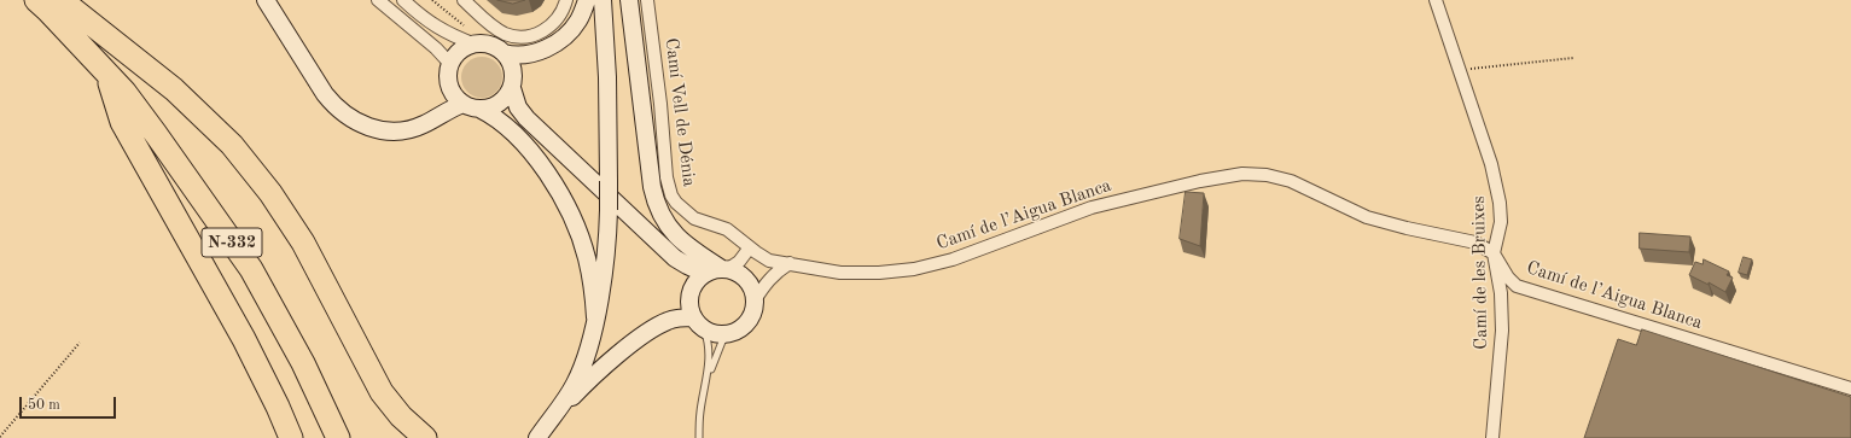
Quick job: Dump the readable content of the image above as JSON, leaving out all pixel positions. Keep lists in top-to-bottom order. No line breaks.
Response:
{"streets":{"highway":["N-332"],"street":["Camí Vell de Dénia","Camí de l’Aigua Blanca","Camí de les Bruixes"]},"crossings":[["Camí Vell de Dénia","Camí de l’Aigua Blanca"],["Camí de l’Aigua Blanca","Camí de les Bruixes"]],"scale_bar":"50 m"}
